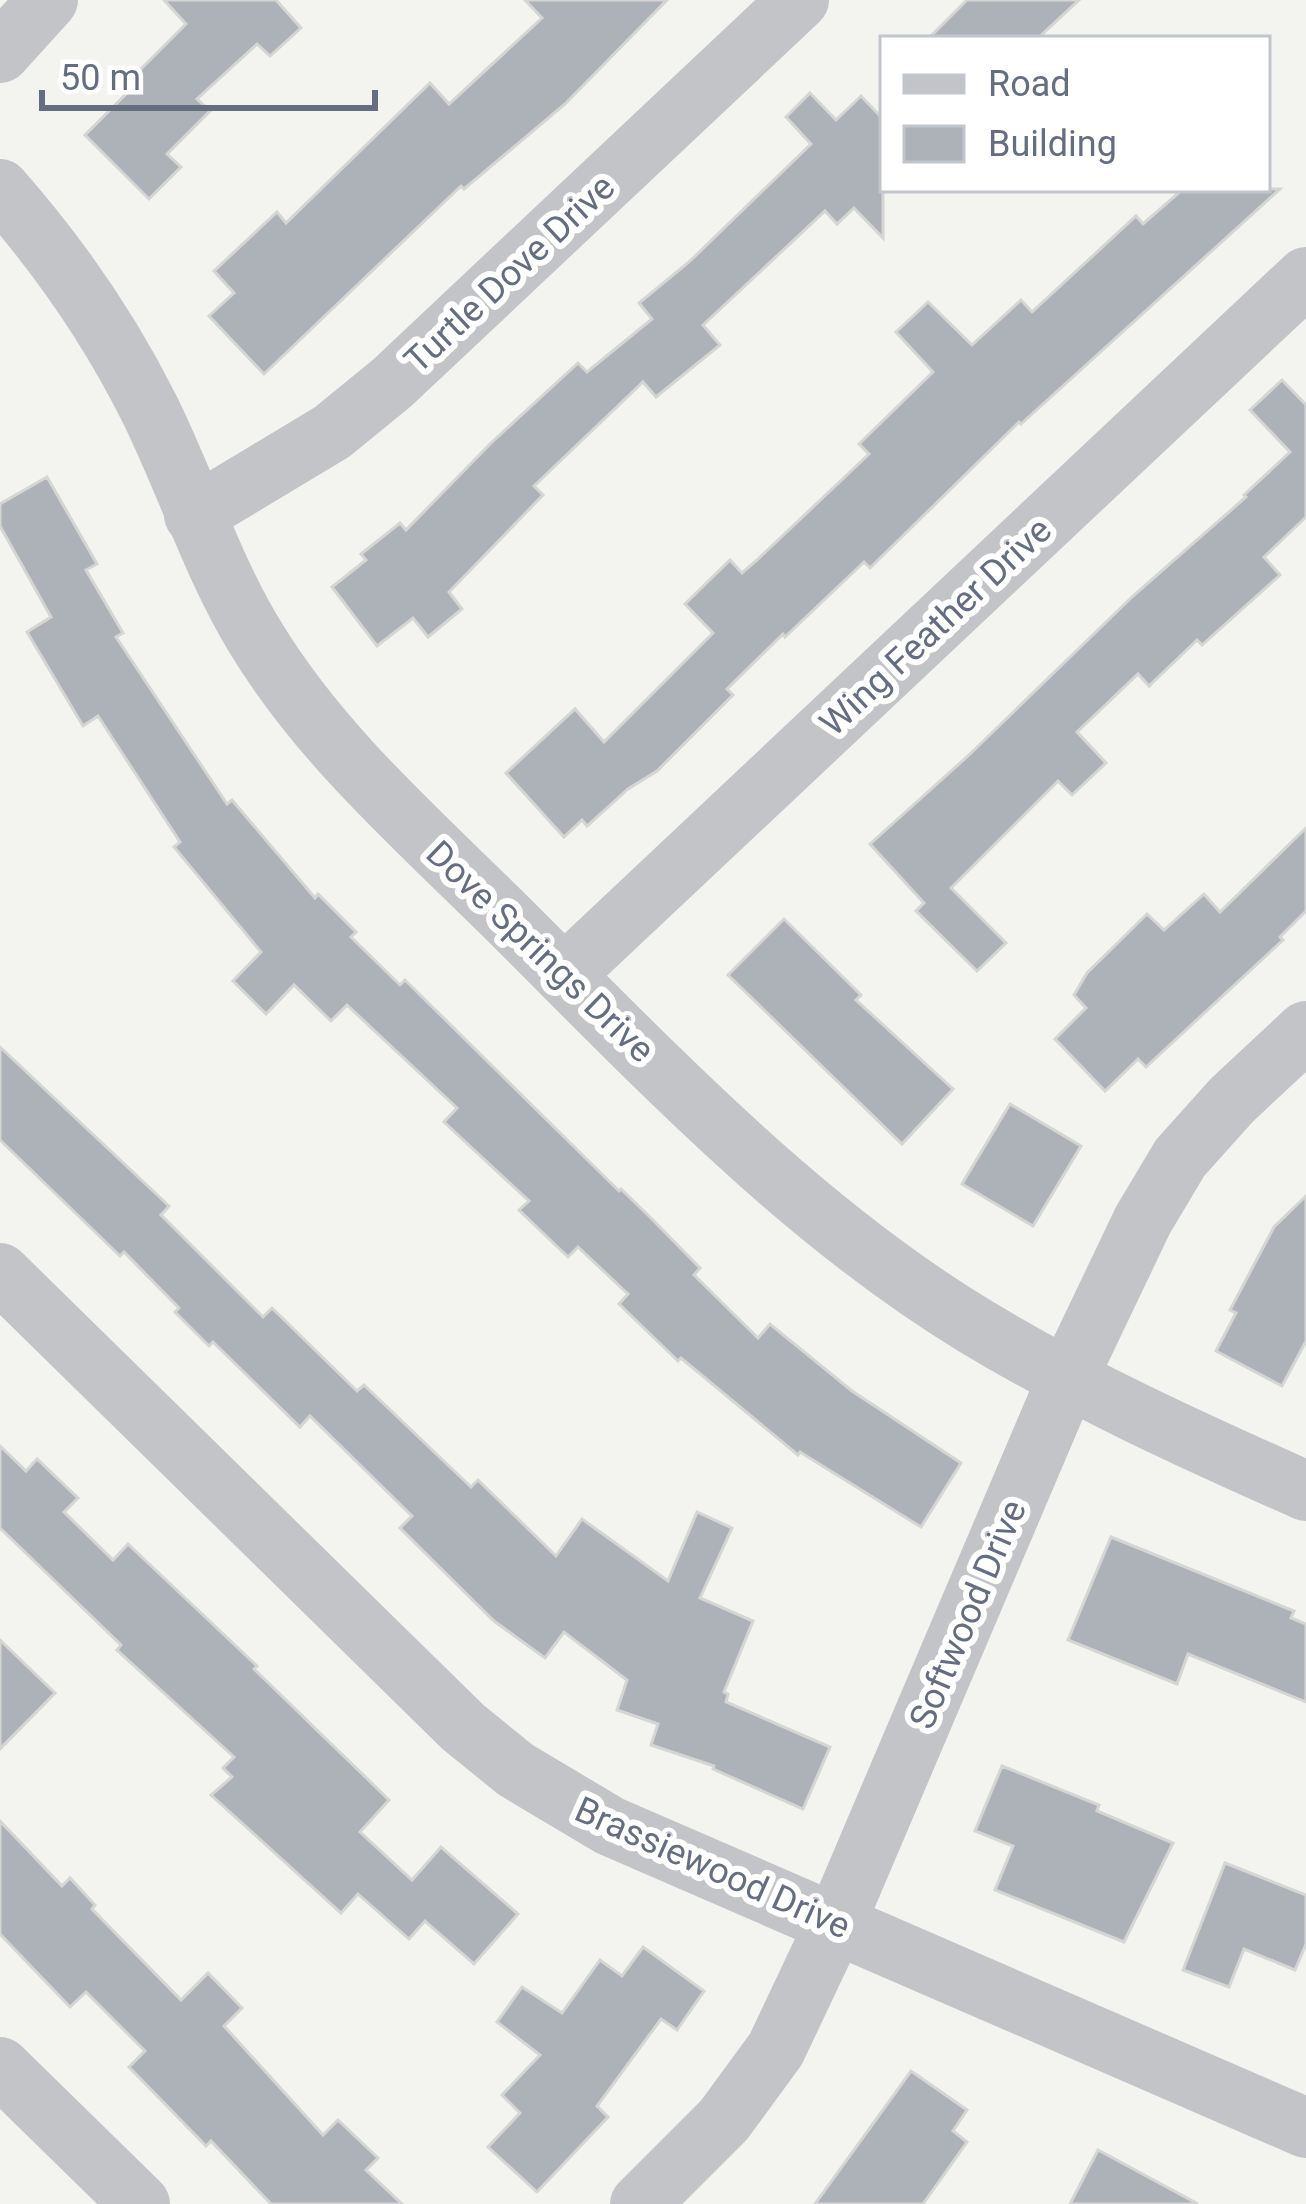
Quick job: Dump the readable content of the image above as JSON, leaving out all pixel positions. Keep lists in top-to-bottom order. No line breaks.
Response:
{"streets":{"street":["Turtle Dove Drive","Wing Feather Drive","Dove Springs Drive","Softwood Drive","Brassiewood Drive"]},"crossings":[["Turtle Dove Drive","Dove Springs Drive"],["Wing Feather Drive","Dove Springs Drive"],["Dove Springs Drive","Softwood Drive"],["Softwood Drive","Brassiewood Drive"]],"legend":["Road","Building"],"scale_bar":"50 m"}
